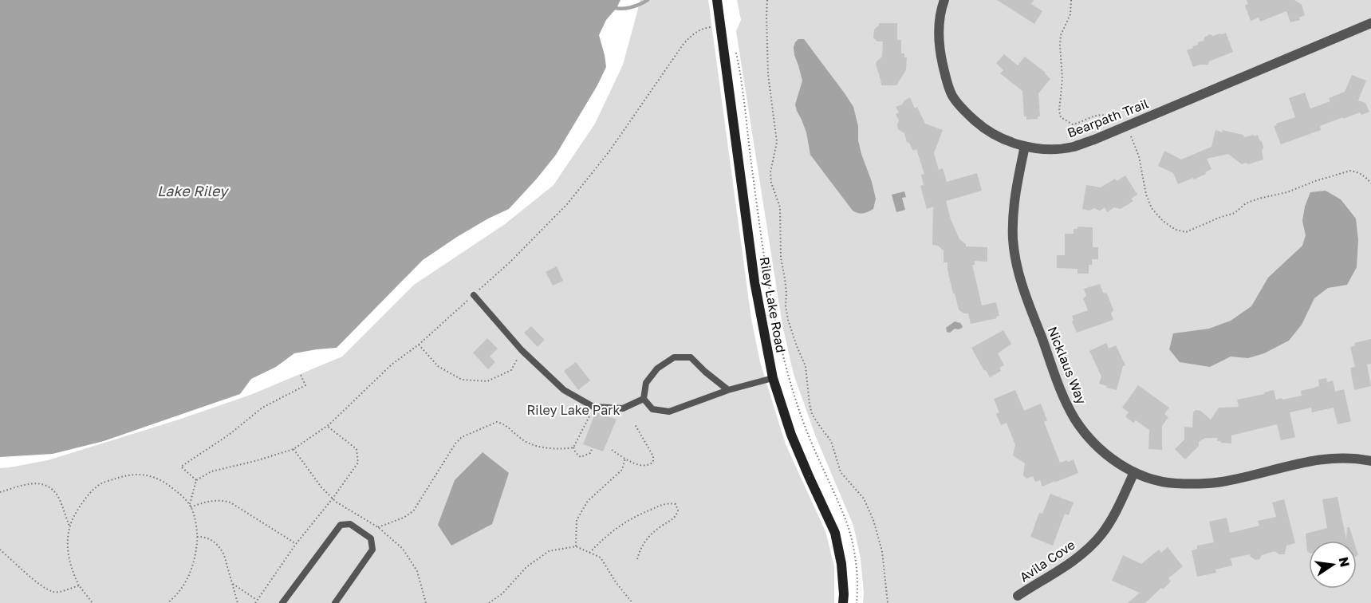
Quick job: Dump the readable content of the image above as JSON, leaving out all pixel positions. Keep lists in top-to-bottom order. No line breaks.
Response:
{"streets":{"street":["Bearpath Trail","Riley Lake Road","Nicklaus Way","Avila Cove"]},"crossings":[["Bearpath Trail","Nicklaus Way"],["Nicklaus Way","Avila Cove"]],"water":["Lake Riley"],"parks":["Riley Lake Park"],"north":"right"}
